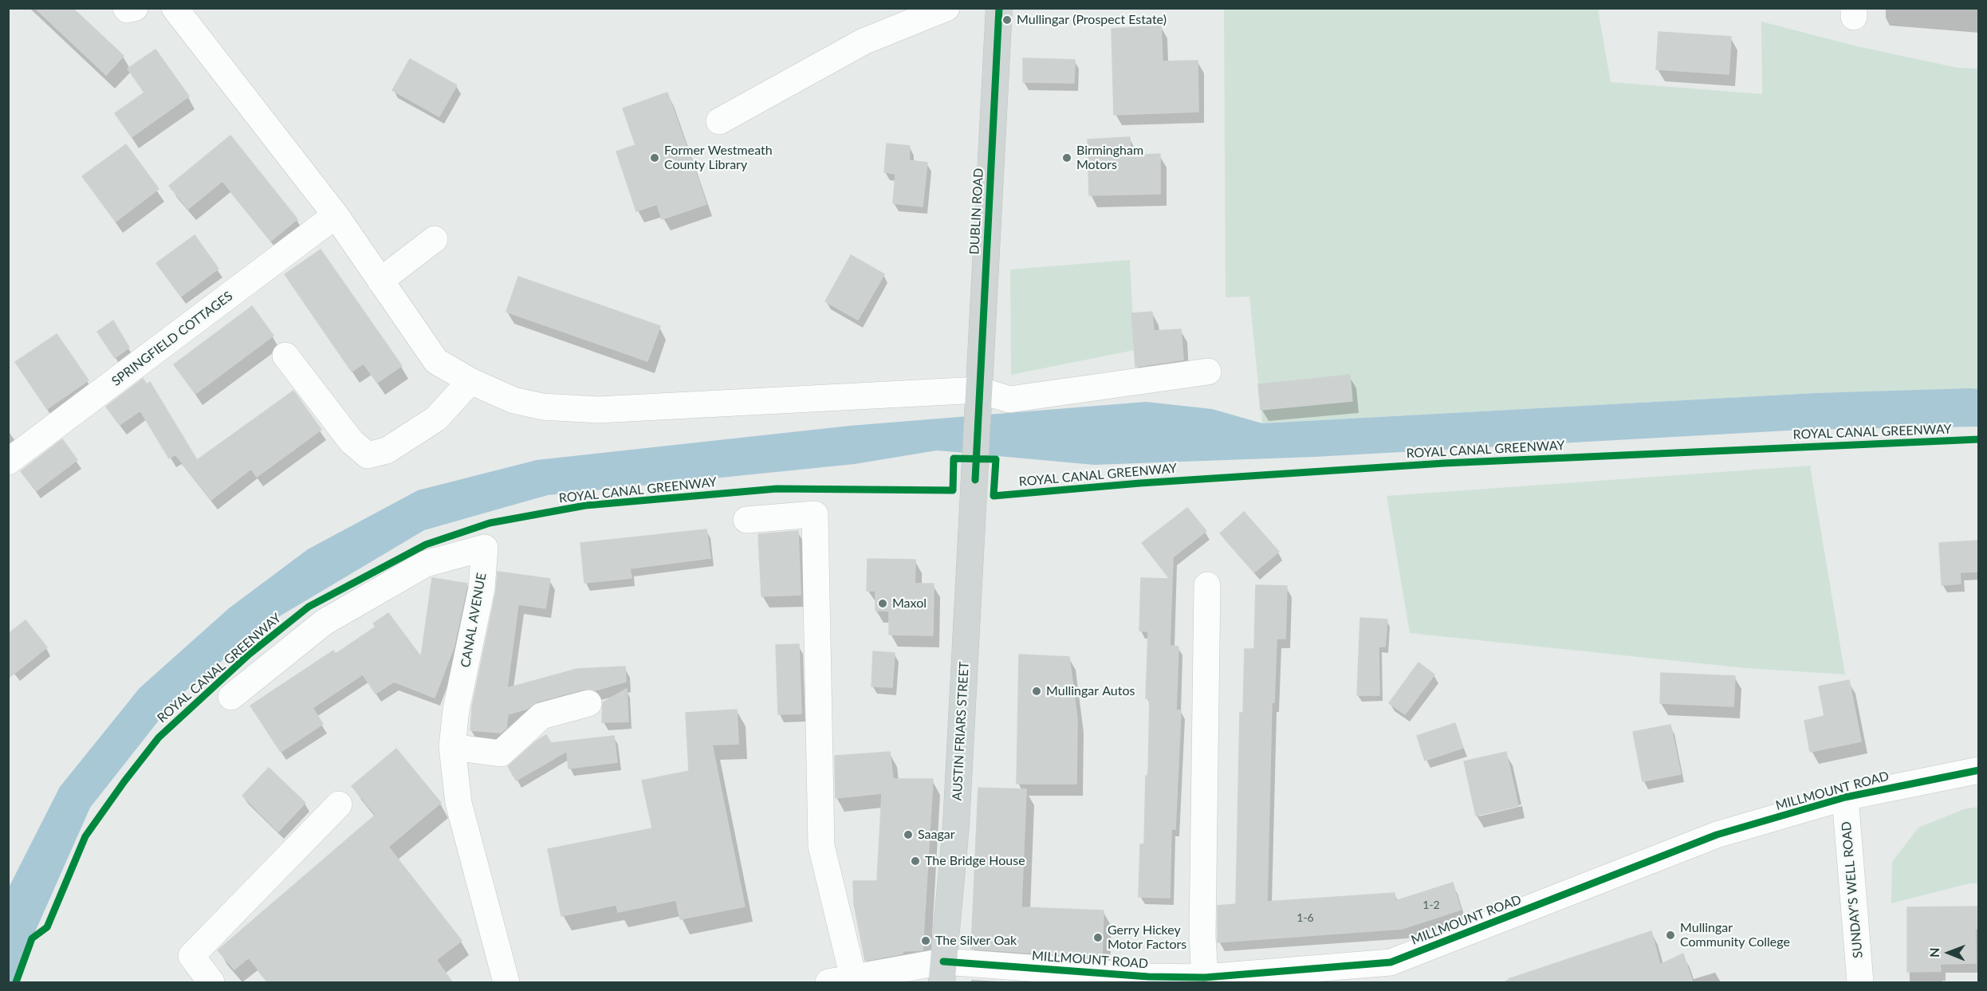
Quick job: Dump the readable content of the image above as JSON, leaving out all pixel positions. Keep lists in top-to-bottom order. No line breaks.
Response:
{"streets":{"main road":["DUBLIN ROAD","AUSTIN FRIARS STREET"],"street":["SPRINGFIELD COTTAGES","CANAL AVENUE","MILLMOUNT ROAD","SUNDAY'S WELL ROAD"],"cycle path":["ROYAL CANAL GREENWAY"]},"crossings":[["DUBLIN ROAD","AUSTIN FRIARS STREET"],["AUSTIN FRIARS STREET","MILLMOUNT ROAD"],["MILLMOUNT ROAD","SUNDAY'S WELL ROAD"]],"places":["Mullingar (Prospect Estate)","Former Westmeath County Library","Birmingham Motors","Maxol","Mullingar Autos","Saagar","The Bridge House","Mullingar Community College","Gerry Hickey Motor Factors","The Silver Oak"],"house_numbers":["1-2","1-6"],"north":"left"}
